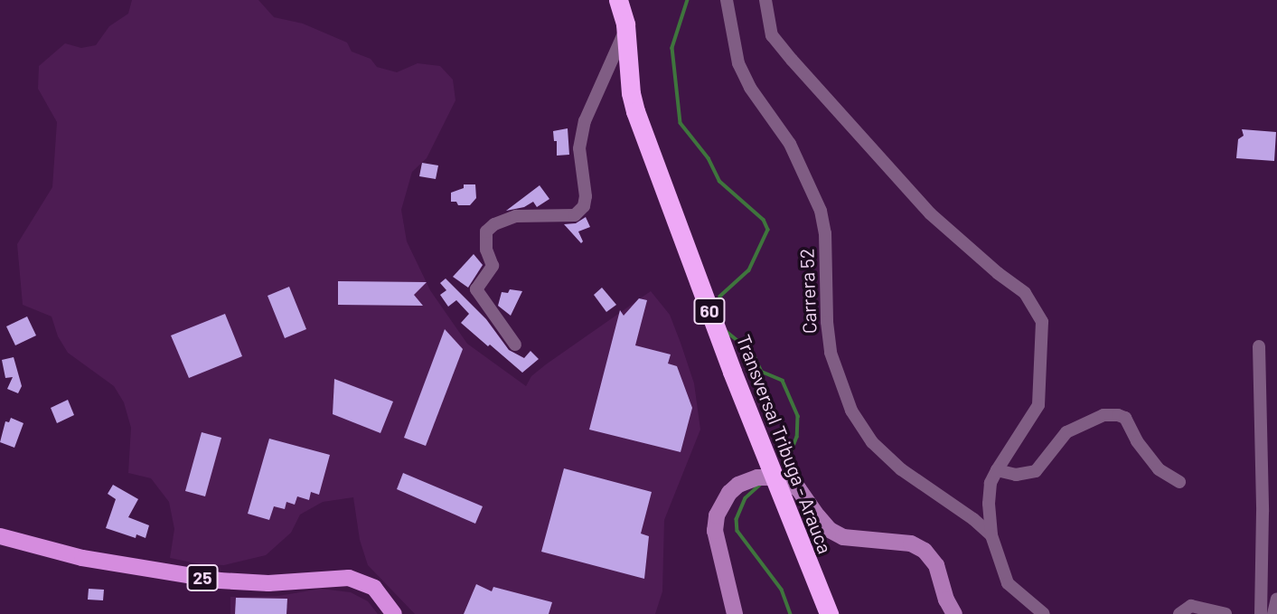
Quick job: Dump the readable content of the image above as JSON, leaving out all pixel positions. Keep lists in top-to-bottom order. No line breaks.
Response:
{"streets":{"highway":["60","Transversal Tribuga - Arauca"],"main road":["25"],"street":["Carrera 52"]}}
